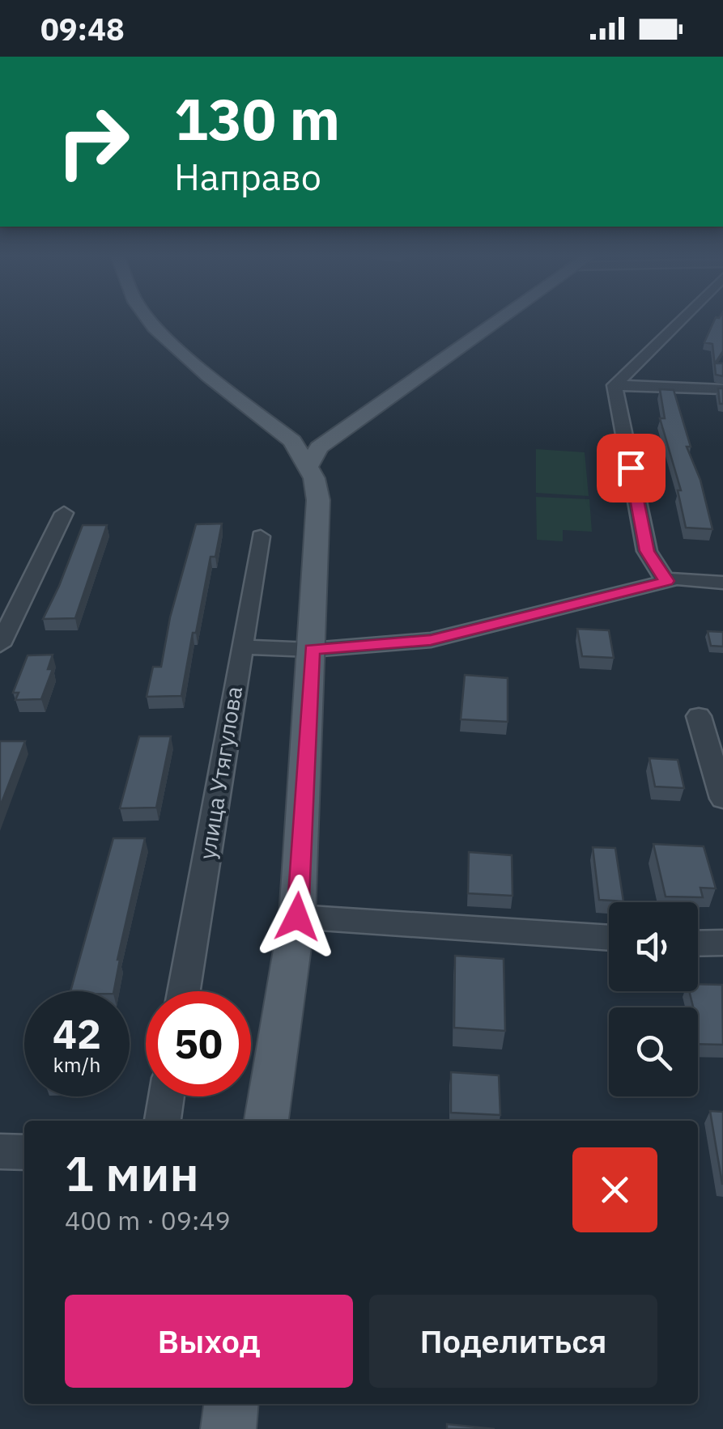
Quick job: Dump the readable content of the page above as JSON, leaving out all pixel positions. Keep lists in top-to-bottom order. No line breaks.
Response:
{"streets":{"street":["улица Утягулова"]},"page":{"status":"09:48","turn":["130 m","Направо"],"speed":"42 km/h","limit":"50","heading":["1 мин","400 m · 09:49"],"buttons":["Выход","Поделиться"]}}
